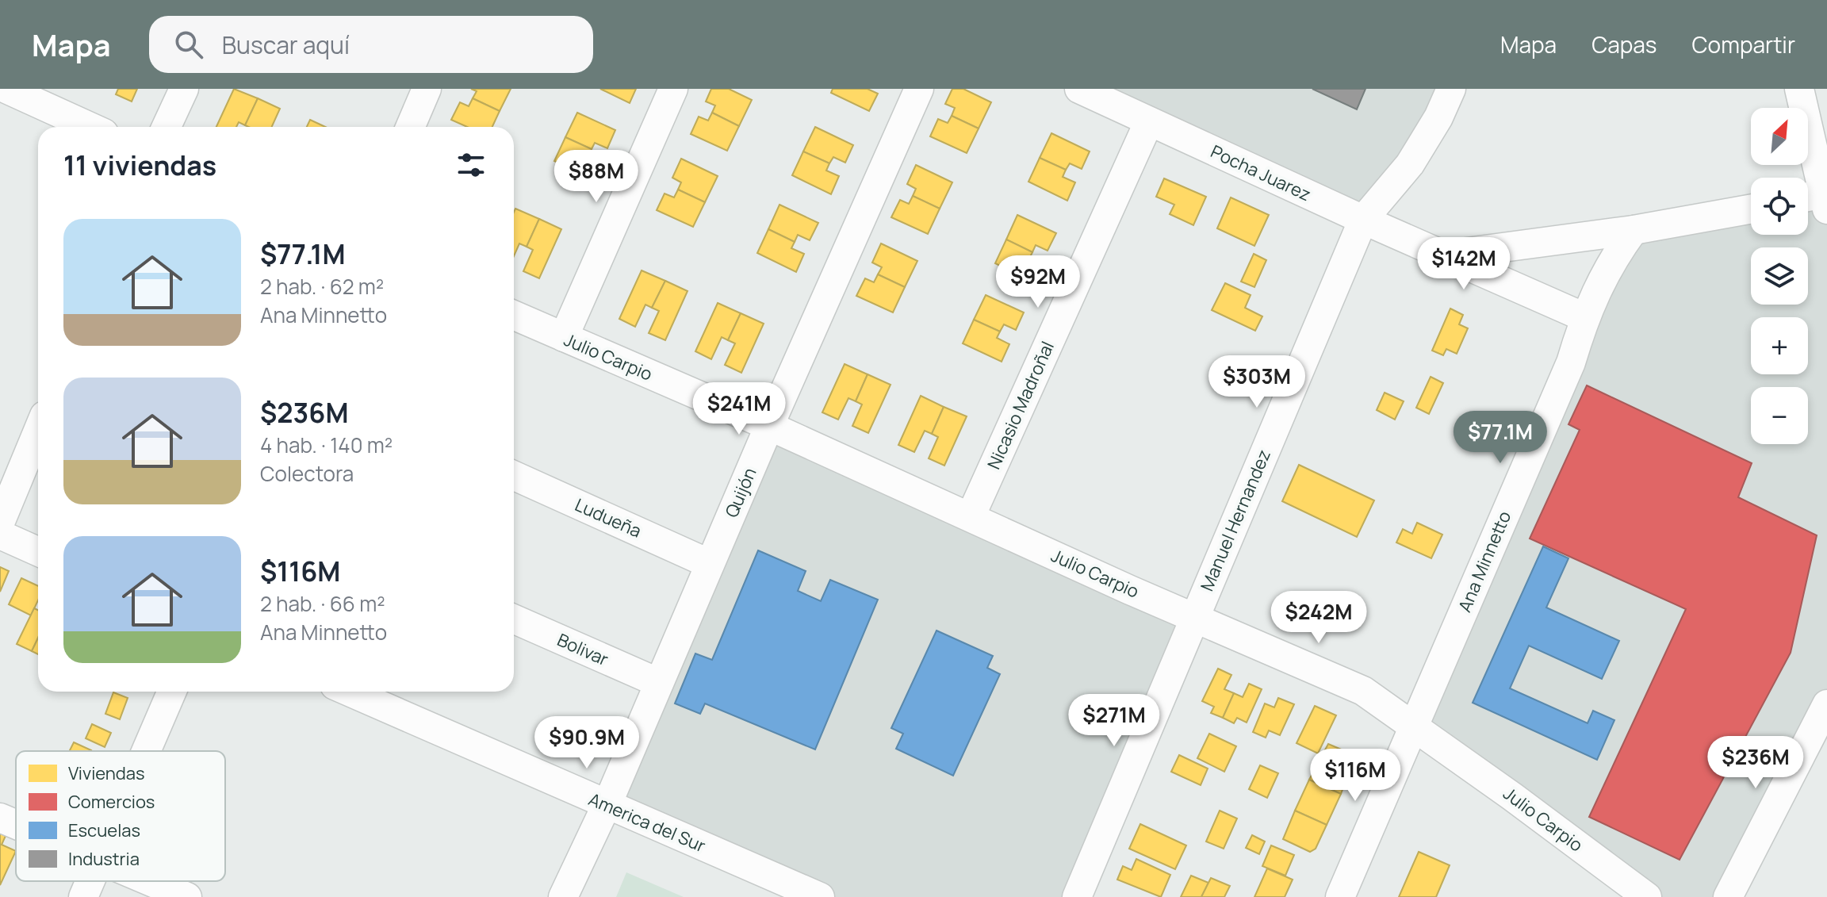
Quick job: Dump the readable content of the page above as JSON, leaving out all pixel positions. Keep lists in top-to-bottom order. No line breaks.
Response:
{"streets":{"street":["Pocha Juarez","Julio Carpio","Nicasio Madroñal","Quijón","Ludueña","Manuel Hernandez","Ana Minnetto","Bolivar","America del Sur"]},"crossings":[["Pocha Juarez","Nicasio Madroñal"],["Pocha Juarez","Manuel Hernandez"],["Pocha Juarez","Ana Minnetto"],["Julio Carpio","Nicasio Madroñal"],["Julio Carpio","Quijón"],["Julio Carpio","Manuel Hernandez"],["Julio Carpio","Ana Minnetto"],["Quijón","Ludueña"],["Quijón","Bolivar"],["Quijón","America del Sur"]],"legend":["Viviendas","Comercios","Escuelas","Industria"],"north":"top right","page":{"header":"Mapa","search":"Buscar aquí","nav":["Mapa","Capas","Compartir"],"map_buttons":["+","−"],"heading":"11 viviendas","price":["$88M","$142M","$92M","$303M","$241M","$77.1M","$242M","$271M","$90.9M","$236M","$116M"],"list":[{"name":"$77.1M","note":"2 hab. · 62 m² · Ana Minnetto"},{"name":"$236M","note":"4 hab. · 140 m² · Colectora"},{"name":"$116M","note":"2 hab. · 66 m² · Ana Minnetto"}]}}
